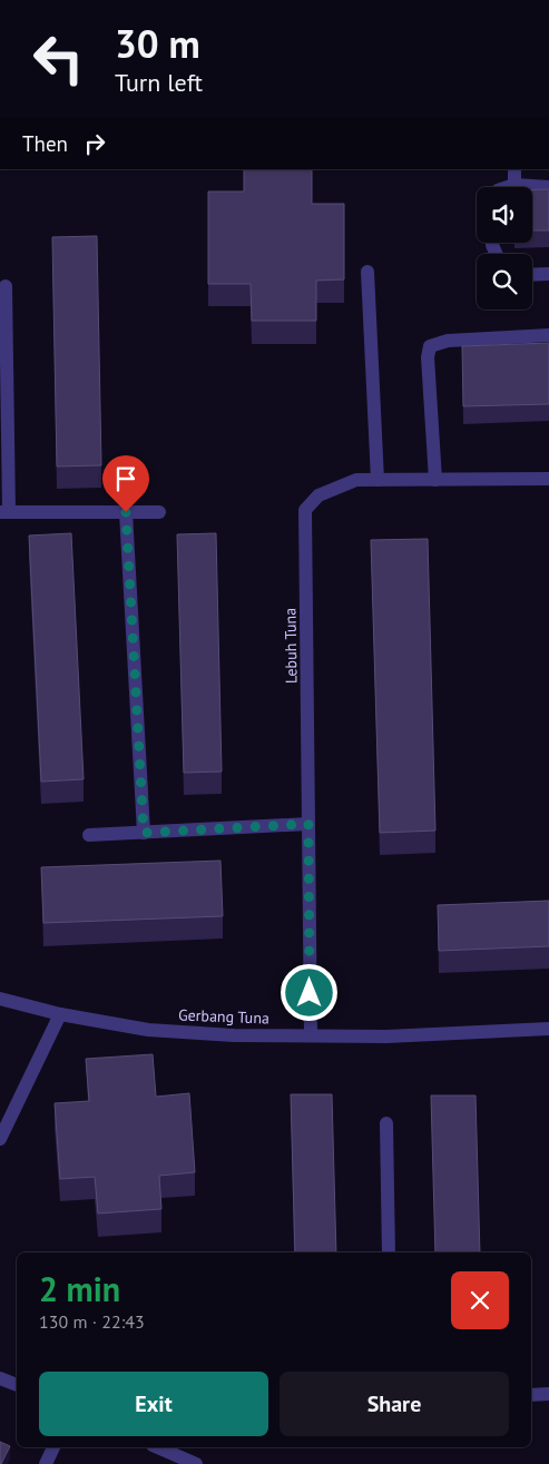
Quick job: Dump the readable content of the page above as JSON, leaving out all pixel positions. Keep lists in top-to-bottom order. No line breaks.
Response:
{"streets":{"street":["Lebuh Tuna","Gerbang Tuna"]},"crossings":[["Lebuh Tuna","Gerbang Tuna"]],"page":{"turn":["30 m","Turn left"],"then":"Then","heading":["2 min","130 m · 22:43"],"buttons":["Exit","Share"]}}
